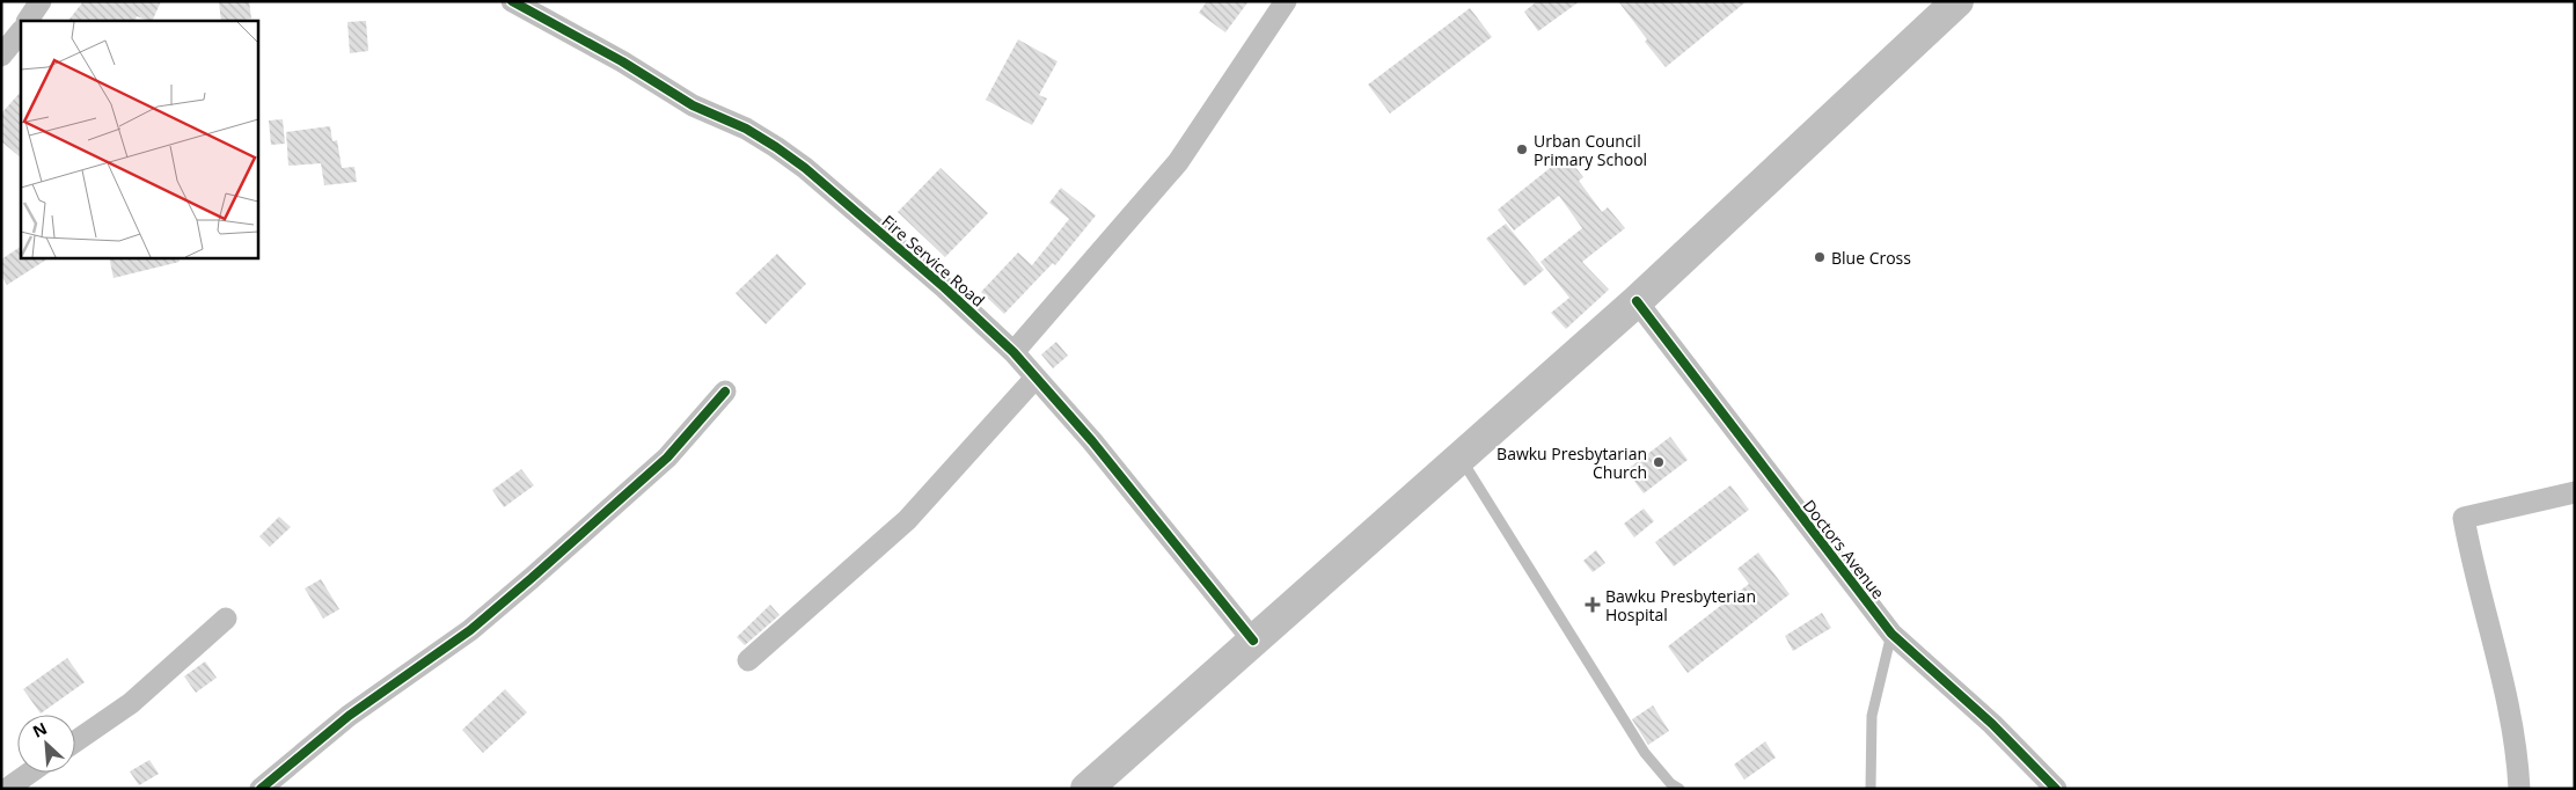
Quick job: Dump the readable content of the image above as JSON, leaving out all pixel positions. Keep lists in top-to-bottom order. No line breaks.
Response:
{"streets":{"street":["Fire Service Road","Doctors Avenue"]},"places":{"other":["Urban Council Primary School","Blue Cross","Bawku Presbytarian Church"],"health":["Bawku Presbyterian Hospital"]},"north":"top left"}
